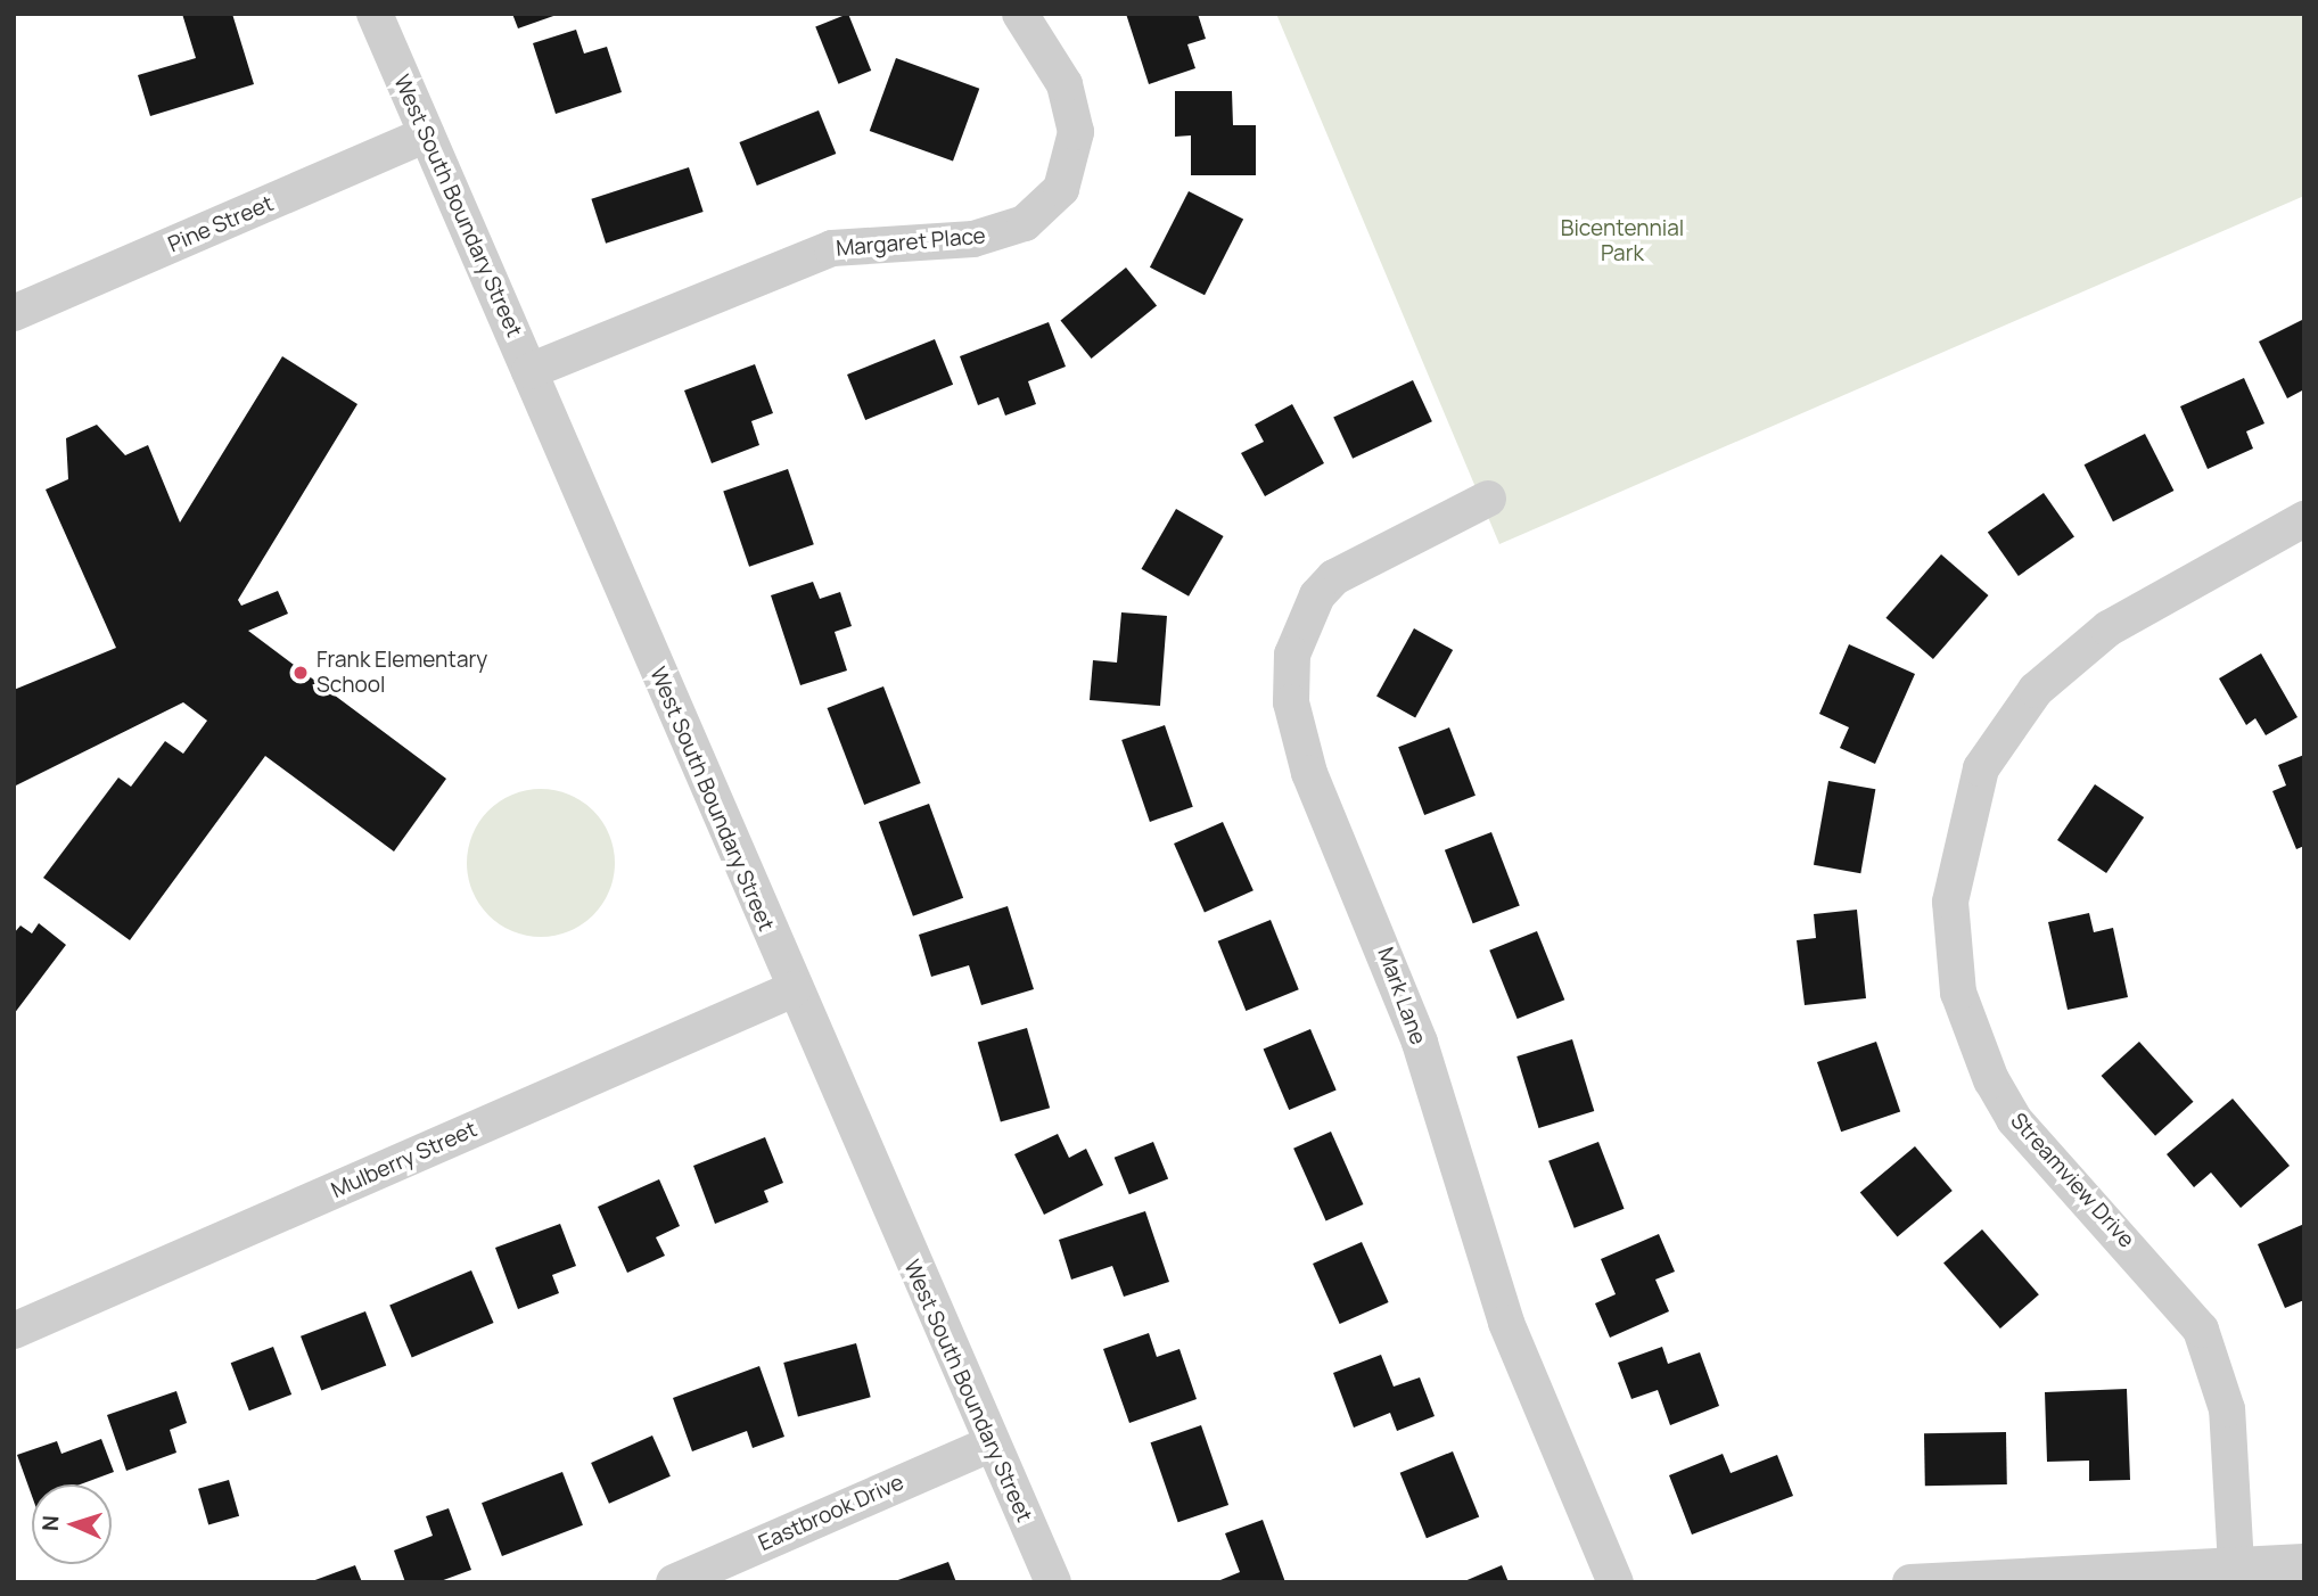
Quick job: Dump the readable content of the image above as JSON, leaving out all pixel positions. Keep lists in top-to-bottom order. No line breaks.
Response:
{"streets":{"street":["West South Boundary Street","Pine Street","Margaret Place","Mark Lane","Mulberry Street","Streamview Drive","Eastbrook Drive"]},"crossings":[["West South Boundary Street","Pine Street"],["West South Boundary Street","Margaret Place"],["West South Boundary Street","Mulberry Street"],["West South Boundary Street","Eastbrook Drive"]],"parks":["Bicentennial Park"],"places":["Frank Elementary School"],"north":"left"}
